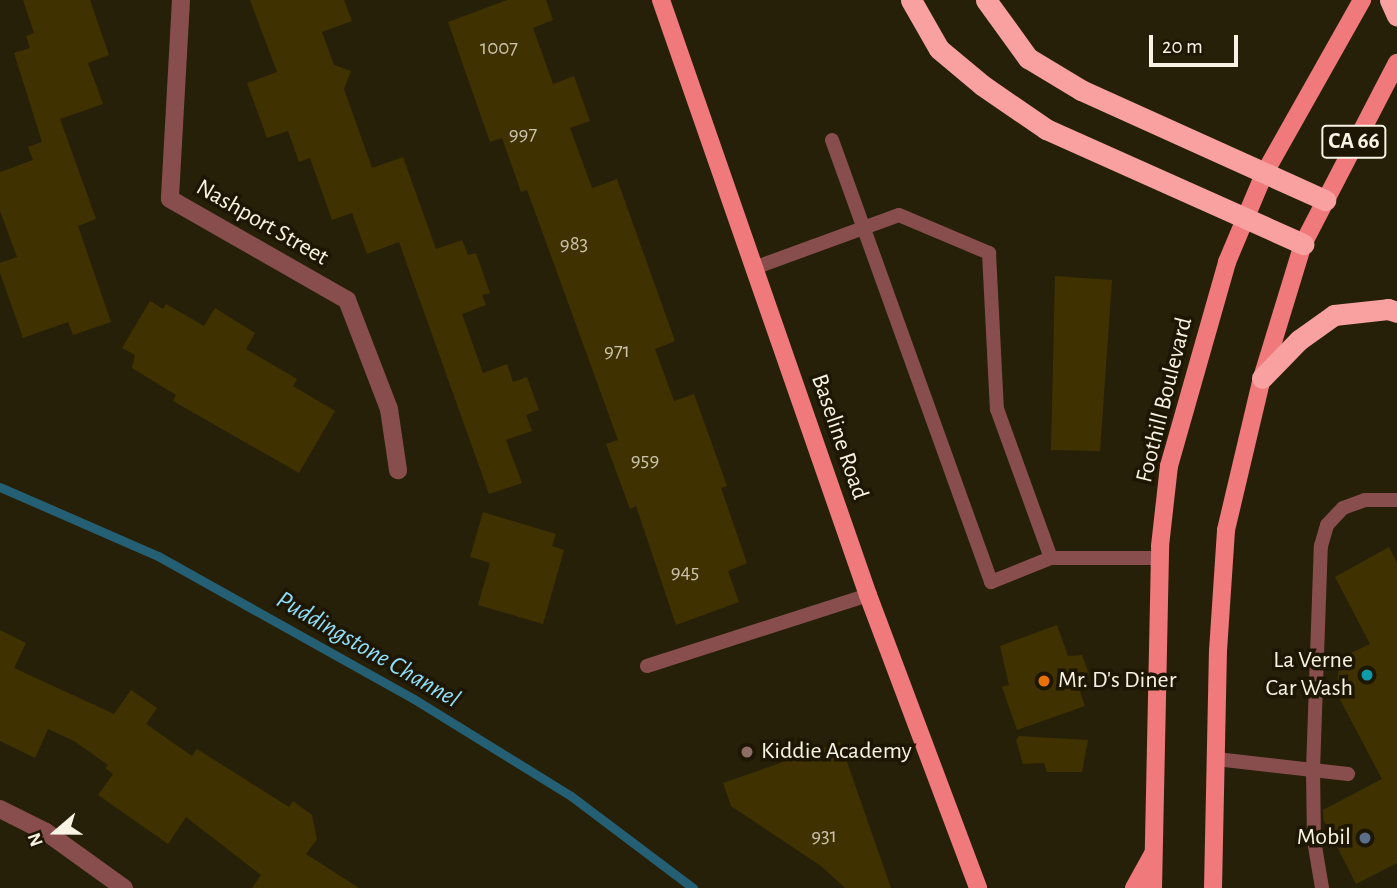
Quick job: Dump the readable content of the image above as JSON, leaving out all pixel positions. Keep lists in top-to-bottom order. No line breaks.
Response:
{"streets":{"main road":["CA 66","Foothill Boulevard","Baseline Road"],"street":["Nashport Street"]},"water":["Puddingstone Channel"],"places":["La Verne Car Wash","Mr. D's Diner","Kiddie Academy","Mobil"],"house_numbers":["1007","997","983","971","959","945","931"],"scale_bar":"20 m","north":"left"}
